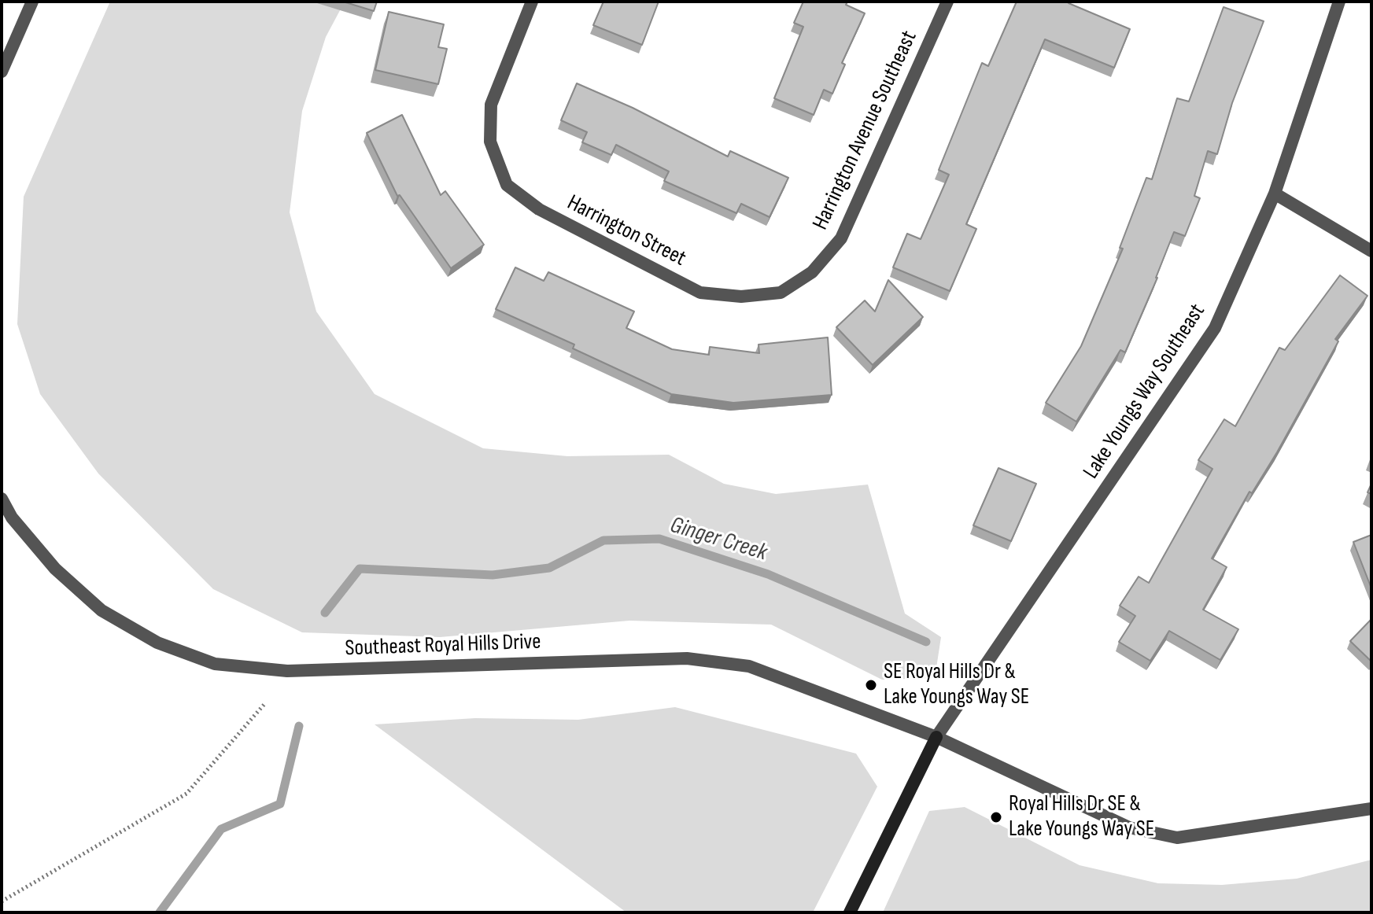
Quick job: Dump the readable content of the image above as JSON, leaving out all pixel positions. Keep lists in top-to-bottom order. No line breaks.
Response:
{"streets":{"street":["Harrington Avenue Southeast","Harrington Street","Lake Youngs Way Southeast","Southeast Royal Hills Drive"]},"crossings":[["Harrington Avenue Southeast","Harrington Street"],["Lake Youngs Way Southeast","Southeast Royal Hills Drive"]],"water":["Ginger Creek"],"places":["SE Royal Hills Dr & Lake Youngs Way SE","Royal Hills Dr SE & Lake Youngs Way SE"]}
